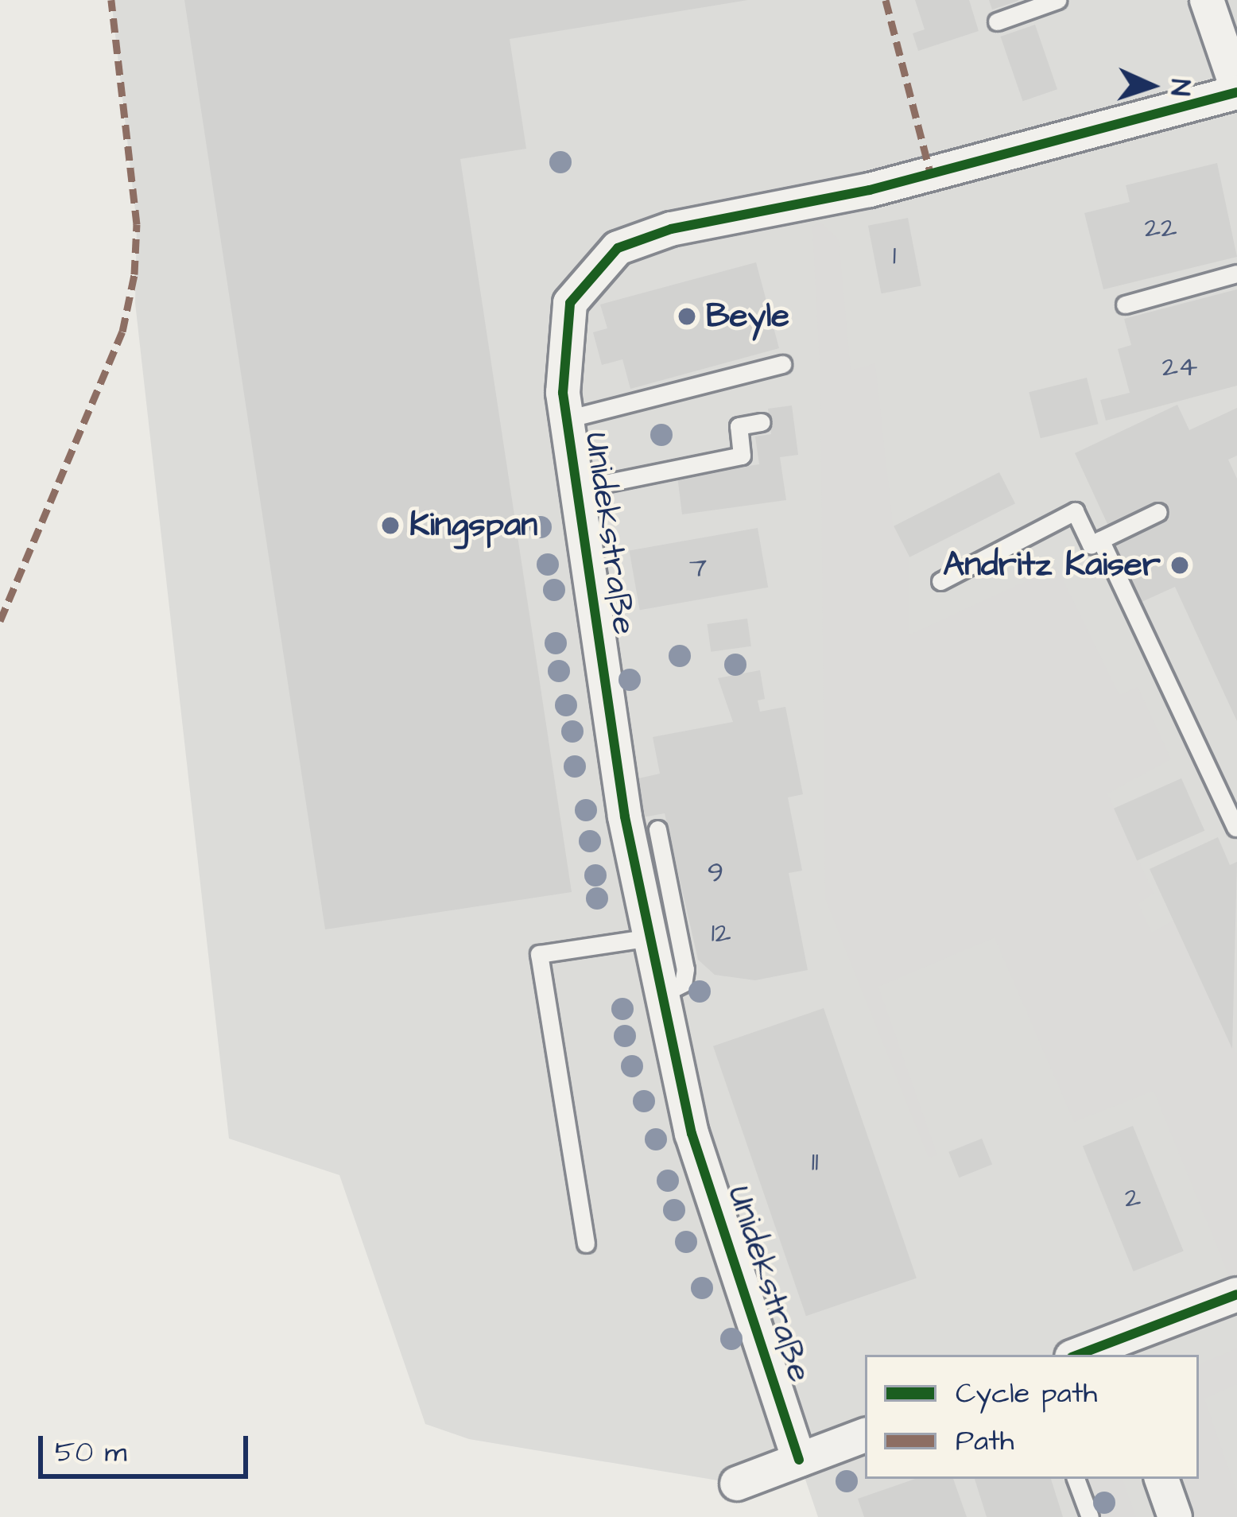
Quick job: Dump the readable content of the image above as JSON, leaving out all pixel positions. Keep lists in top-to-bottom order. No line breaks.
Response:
{"streets":{"street":["Unidekstraße"]},"places":["Beyle","Kingspan","Andritz Kaiser"],"house_numbers":["22","1","24","7","9","12","11","2"],"legend":["Cycle path","Path"],"scale_bar":"50 m","north":"right"}
